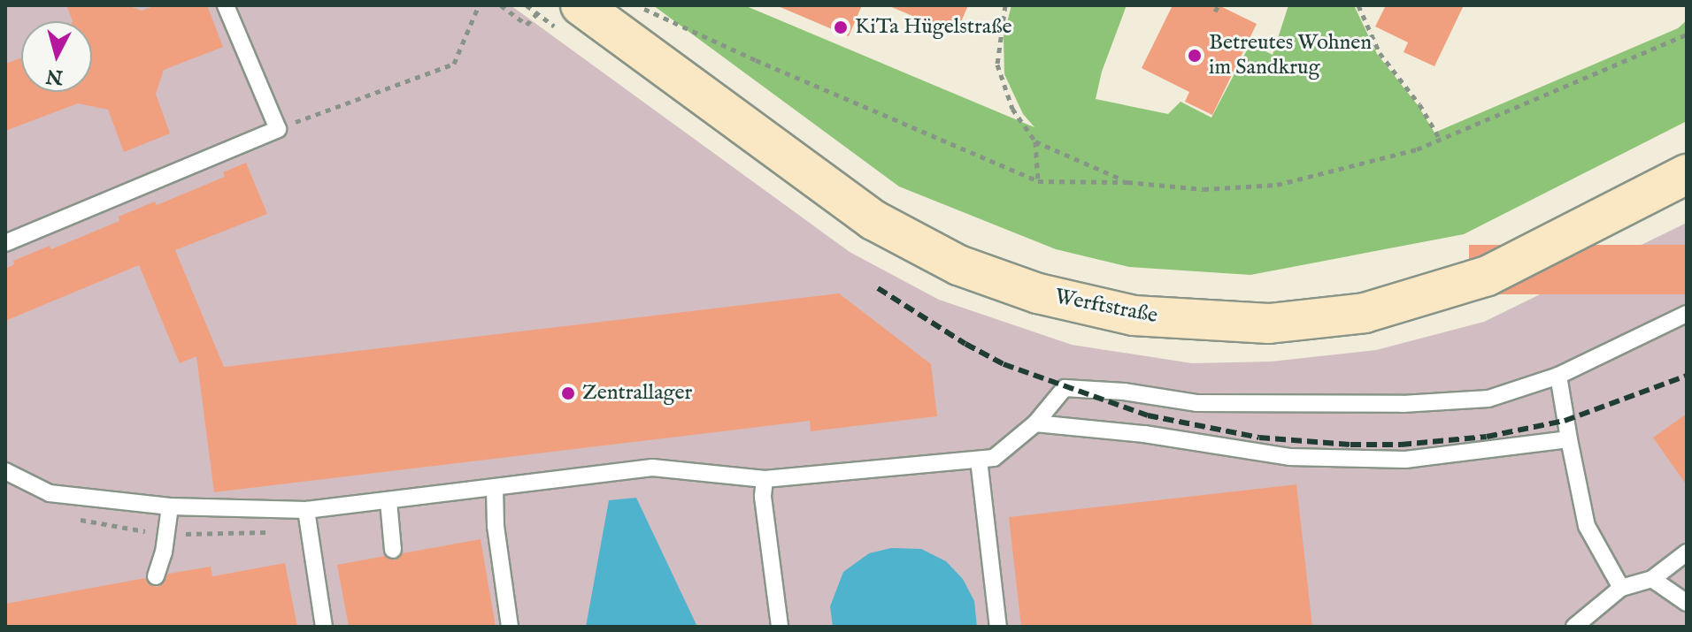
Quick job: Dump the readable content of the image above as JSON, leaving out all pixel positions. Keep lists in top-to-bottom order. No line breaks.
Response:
{"streets":{"main road":["Werftstraße"]},"places":["KiTa Hügelstraße","Betreutes Wohnen im Sandkrug","Zentrallager"],"north":"bottom"}
